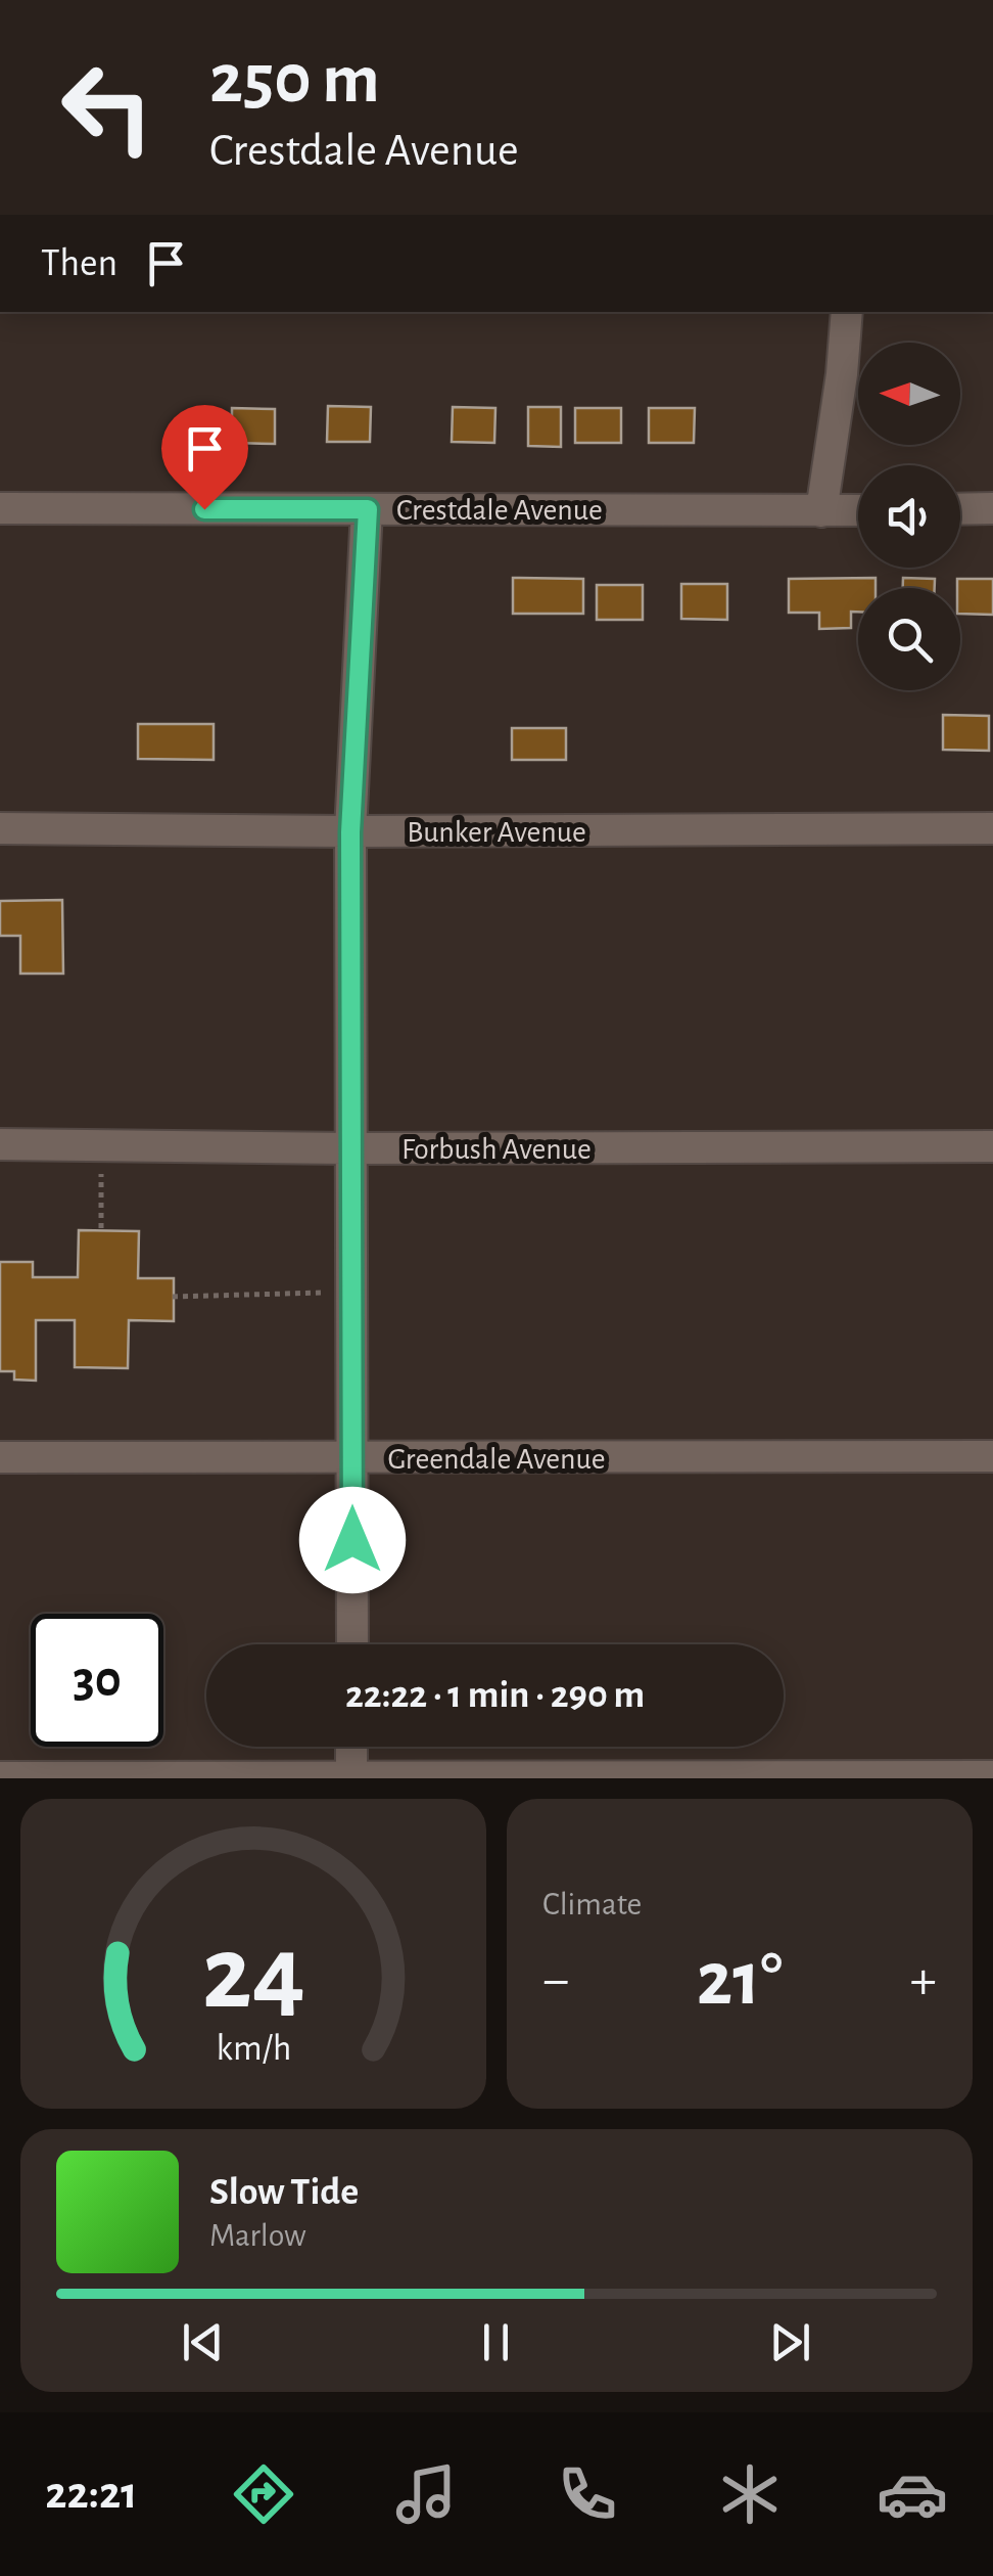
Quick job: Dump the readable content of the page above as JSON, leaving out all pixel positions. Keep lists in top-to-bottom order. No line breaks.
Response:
{"streets":{"street":["Crestdale Avenue","Bunker Avenue","Forbush Avenue","Greendale Avenue"]},"north":"left","page":{"turn":["250 m","Crestdale Avenue"],"then":"Then","limit":"30","trip":"22:22 · 1 min · 290 m","tile":"Climate","heat":["−","21°","+"],"song":["Slow Tide","Marlow"],"tabs":"22:21","gauge":["24","km/h"]}}
